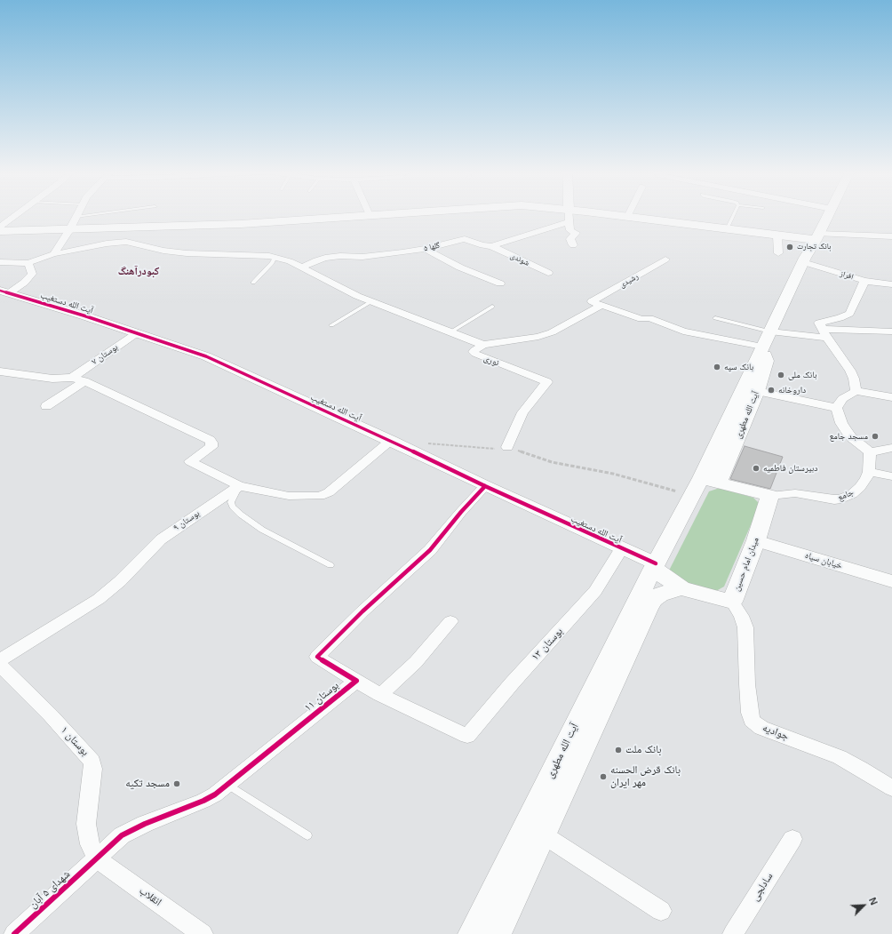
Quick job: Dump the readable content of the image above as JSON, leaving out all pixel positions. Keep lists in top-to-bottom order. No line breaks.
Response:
{"streets":{"main road":["آیت الله مطهری","میدان امام حسین"],"street":["گلها ۵","شوندی","افراز","رشیدی","آیت الله دستغیب","بوستان ۷","نوری","جامع","بوستان ۹","خیابان سپاه","بوستان ۱۳","بوستان ۱۱","جوادیه","بوستان ۱","سادلجی","شهدای ۵ آبان","انقلاب"]},"crossings":[["گلها ۵","شوندی"],["افراز","آیت الله مطهری"],["رشیدی","نوری"],["آیت الله دستغیب","بوستان ۷"],["آیت الله دستغیب","آیت الله مطهری"],["آیت الله دستغیب","میدان امام حسین"],["آیت الله دستغیب","بوستان ۱۳"],["آیت الله دستغیب","بوستان ۱۱"],["آیت الله مطهری","میدان امام حسین"],["جامع","میدان امام حسین"],["خیابان سپاه","میدان امام حسین"],["میدان امام حسین","جوادیه"],["بوستان ۱۱","بوستان ۱"],["بوستان ۱۱","شهدای ۵ آبان"],["بوستان ۱۱","انقلاب"],["بوستان ۱","شهدای ۵ آبان"],["بوستان ۱","انقلاب"],["شهدای ۵ آبان","انقلاب"]],"districts":["کبودرآهنگ"],"places":["بانک تجارت","بانک سپه","بانک ملی","داروخانه","مسجد جامع","دبیرستان فاطمیه","بانک ملت","بانک قرض الحسنه مهر ایران","مسجد تکیه"],"north":"top right"}
